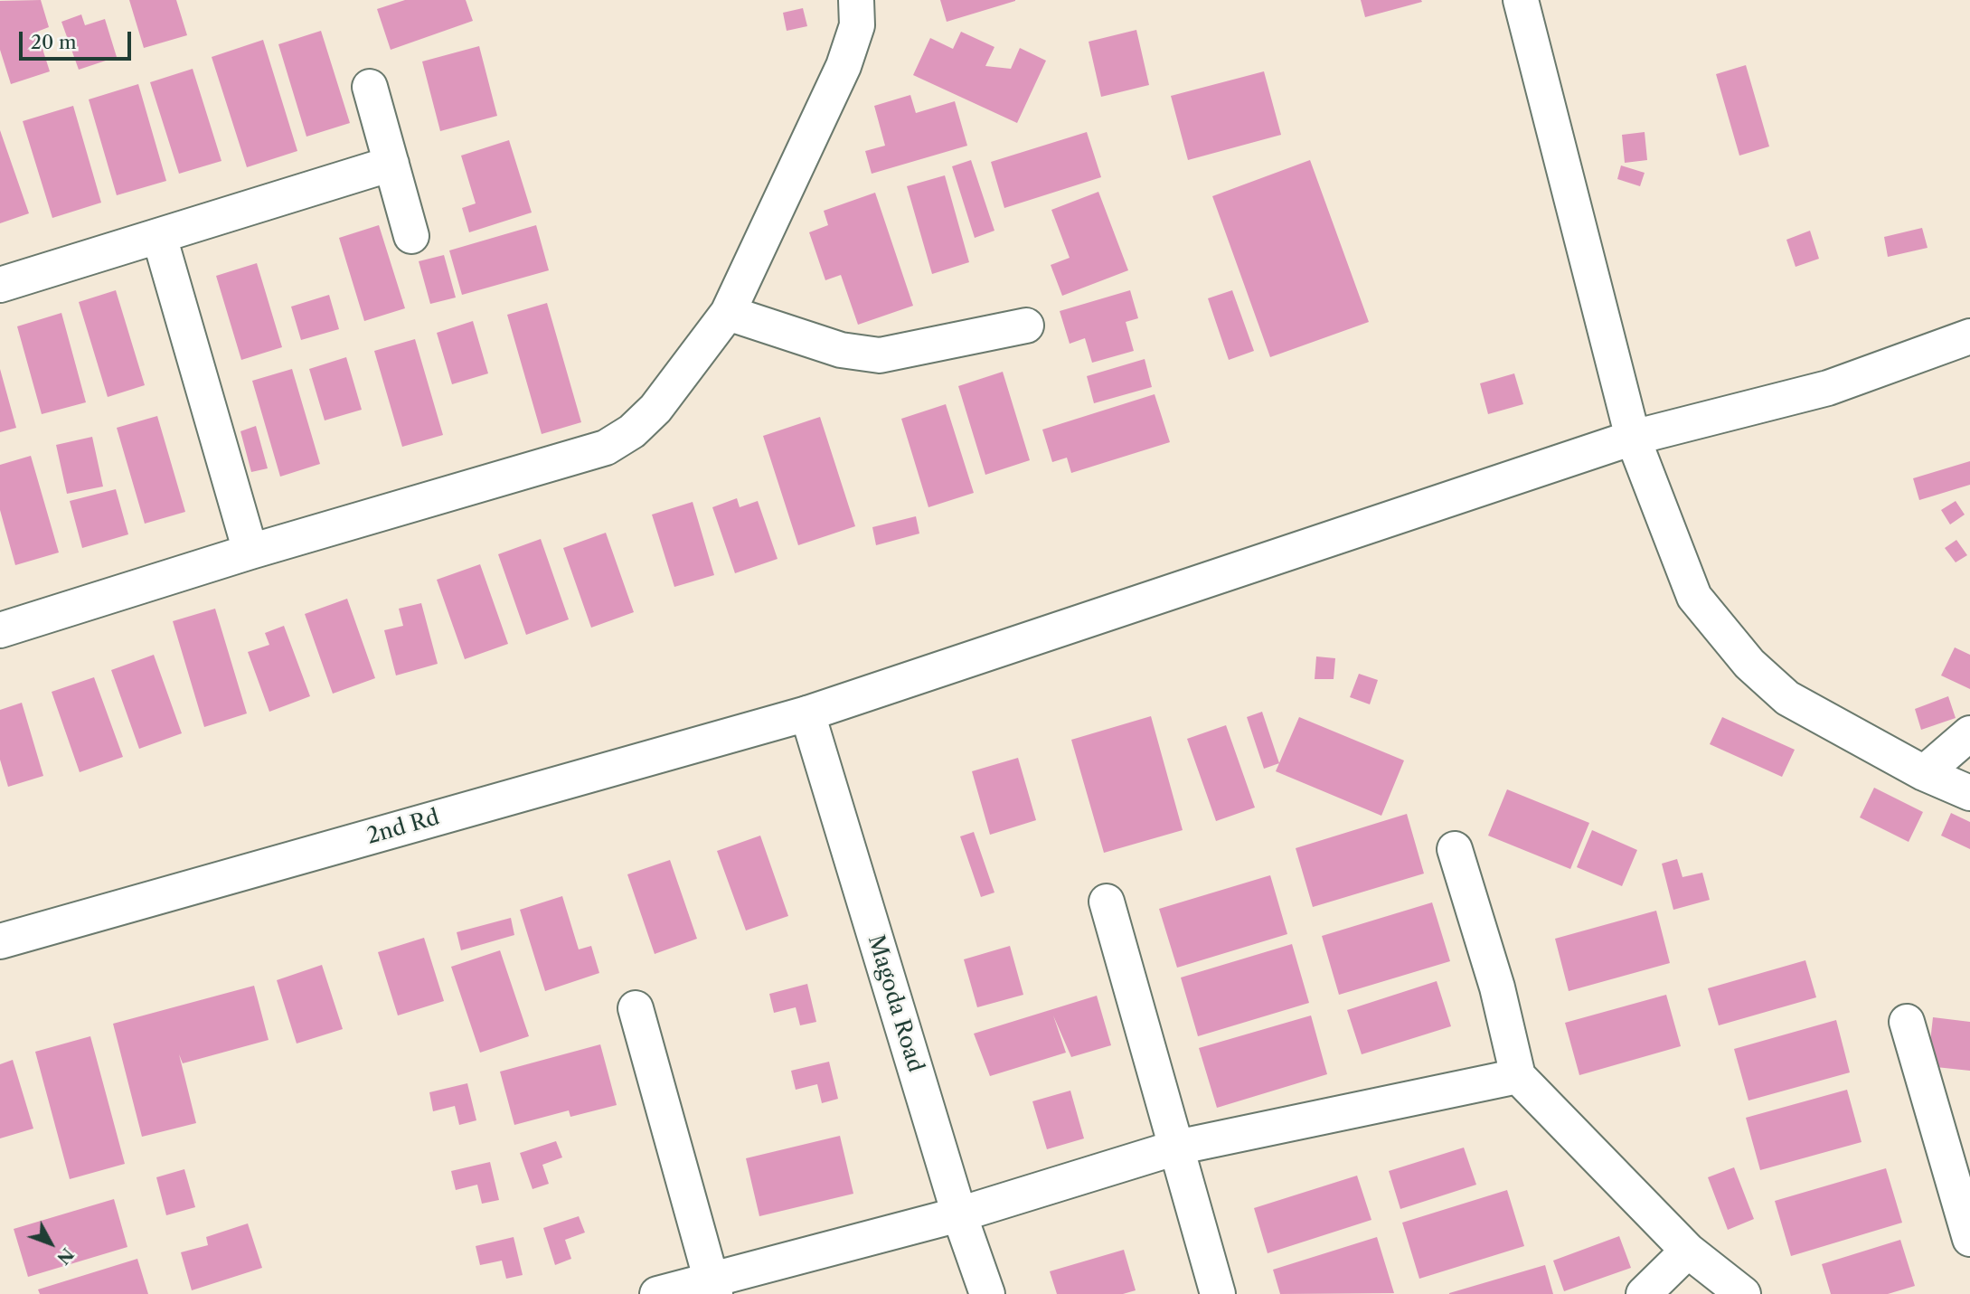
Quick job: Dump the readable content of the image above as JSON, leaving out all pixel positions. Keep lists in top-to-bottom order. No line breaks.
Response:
{"streets":{"street":["2nd Rd","Magoda Road"]},"crossings":[["2nd Rd","Magoda Road"]],"scale_bar":"20 m","north":"bottom right"}
